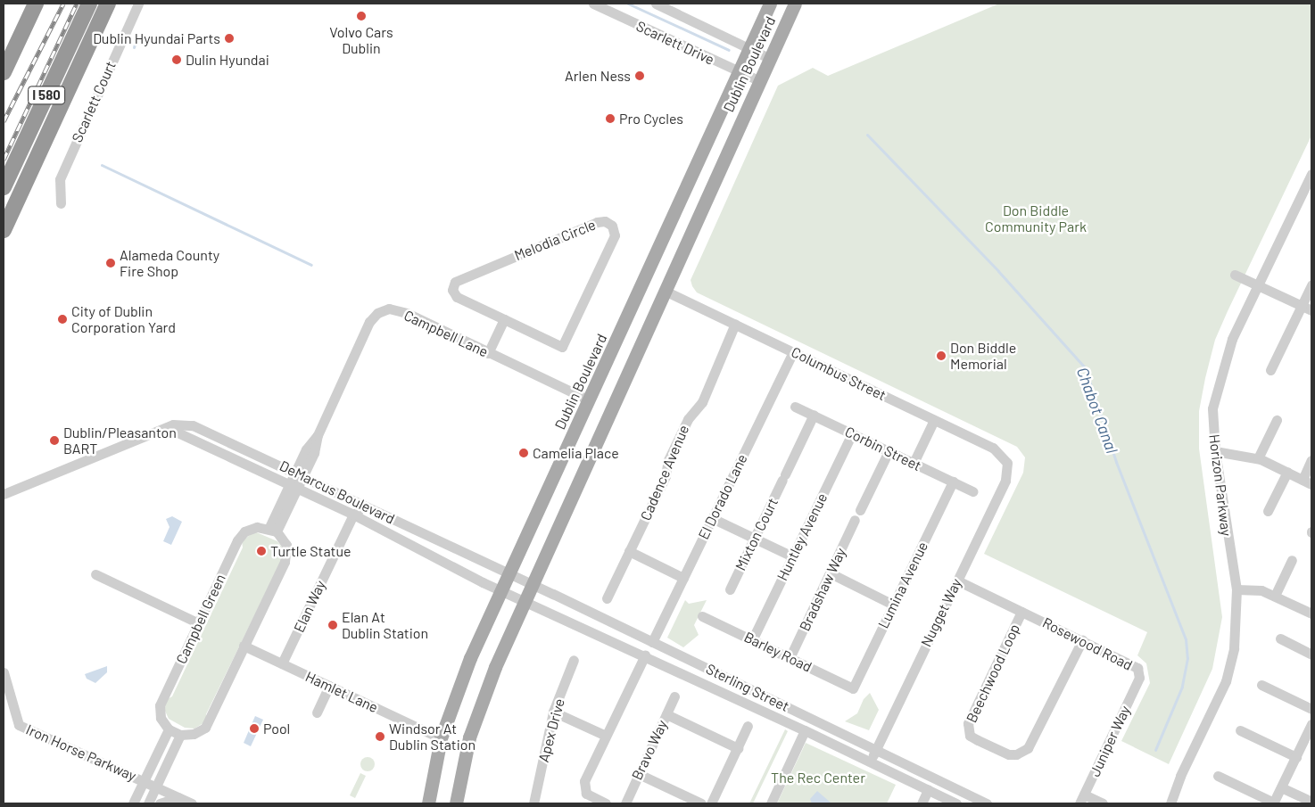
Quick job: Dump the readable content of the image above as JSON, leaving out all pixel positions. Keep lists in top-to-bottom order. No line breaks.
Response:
{"streets":{"highway":["I 580"],"main road":["Dublin Boulevard"],"street":["Scarlett Drive","Scarlett Court","Melodia Circle","Campbell Lane","Columbus Street","Corbin Street","Cadence Avenue","Horizon Parkway","DeMarcus Boulevard","El Dorado Lane","Mixton Court","Huntley Avenue","Lumina Avenue","Bradshaw Way","Elan Way","Nugget Way","Campbell Green","Rosewood Road","Barley Road","Beechwood Loop","Sterling Street","Hamlet Lane","Apex Drive","Juniper Way","Bravo Way","Iron Horse Parkway"]},"crossings":[["Scarlett Drive","Dublin Boulevard"],["Dublin Boulevard","Campbell Lane"],["Dublin Boulevard","Columbus Street"],["Dublin Boulevard","DeMarcus Boulevard"],["Dublin Boulevard","Sterling Street"],["Dublin Boulevard","Hamlet Lane"],["Campbell Lane","DeMarcus Boulevard"],["Columbus Street","Cadence Avenue"],["Columbus Street","El Dorado Lane"],["Columbus Street","Nugget Way"],["Corbin Street","Mixton Court"],["Corbin Street","Huntley Avenue"],["Corbin Street","Lumina Avenue"],["DeMarcus Boulevard","Elan Way"],["DeMarcus Boulevard","Sterling Street"],["El Dorado Lane","Sterling Street"],["Huntley Avenue","Barley Road"],["Lumina Avenue","Barley Road"],["Bradshaw Way","Barley Road"],["Elan Way","Hamlet Lane"],["Nugget Way","Rosewood Road"],["Nugget Way","Sterling Street"],["Rosewood Road","Beechwood Loop"],["Rosewood Road","Juniper Way"]],"water":["Chabot Canal"],"parks":["Don Biddle Community Park","The Rec Center"],"places":["Volvo Cars Dublin","Dublin Hyundai Parts","Dulin Hyundai","Arlen Ness","Pro Cycles","Alameda County Fire Shop","City of Dublin Corporation Yard","Don Biddle Memorial","Dublin/Pleasanton BART","Camelia Place","Turtle Statue","Elan At Dublin Station","Pool","Windsor At Dublin Station"]}
